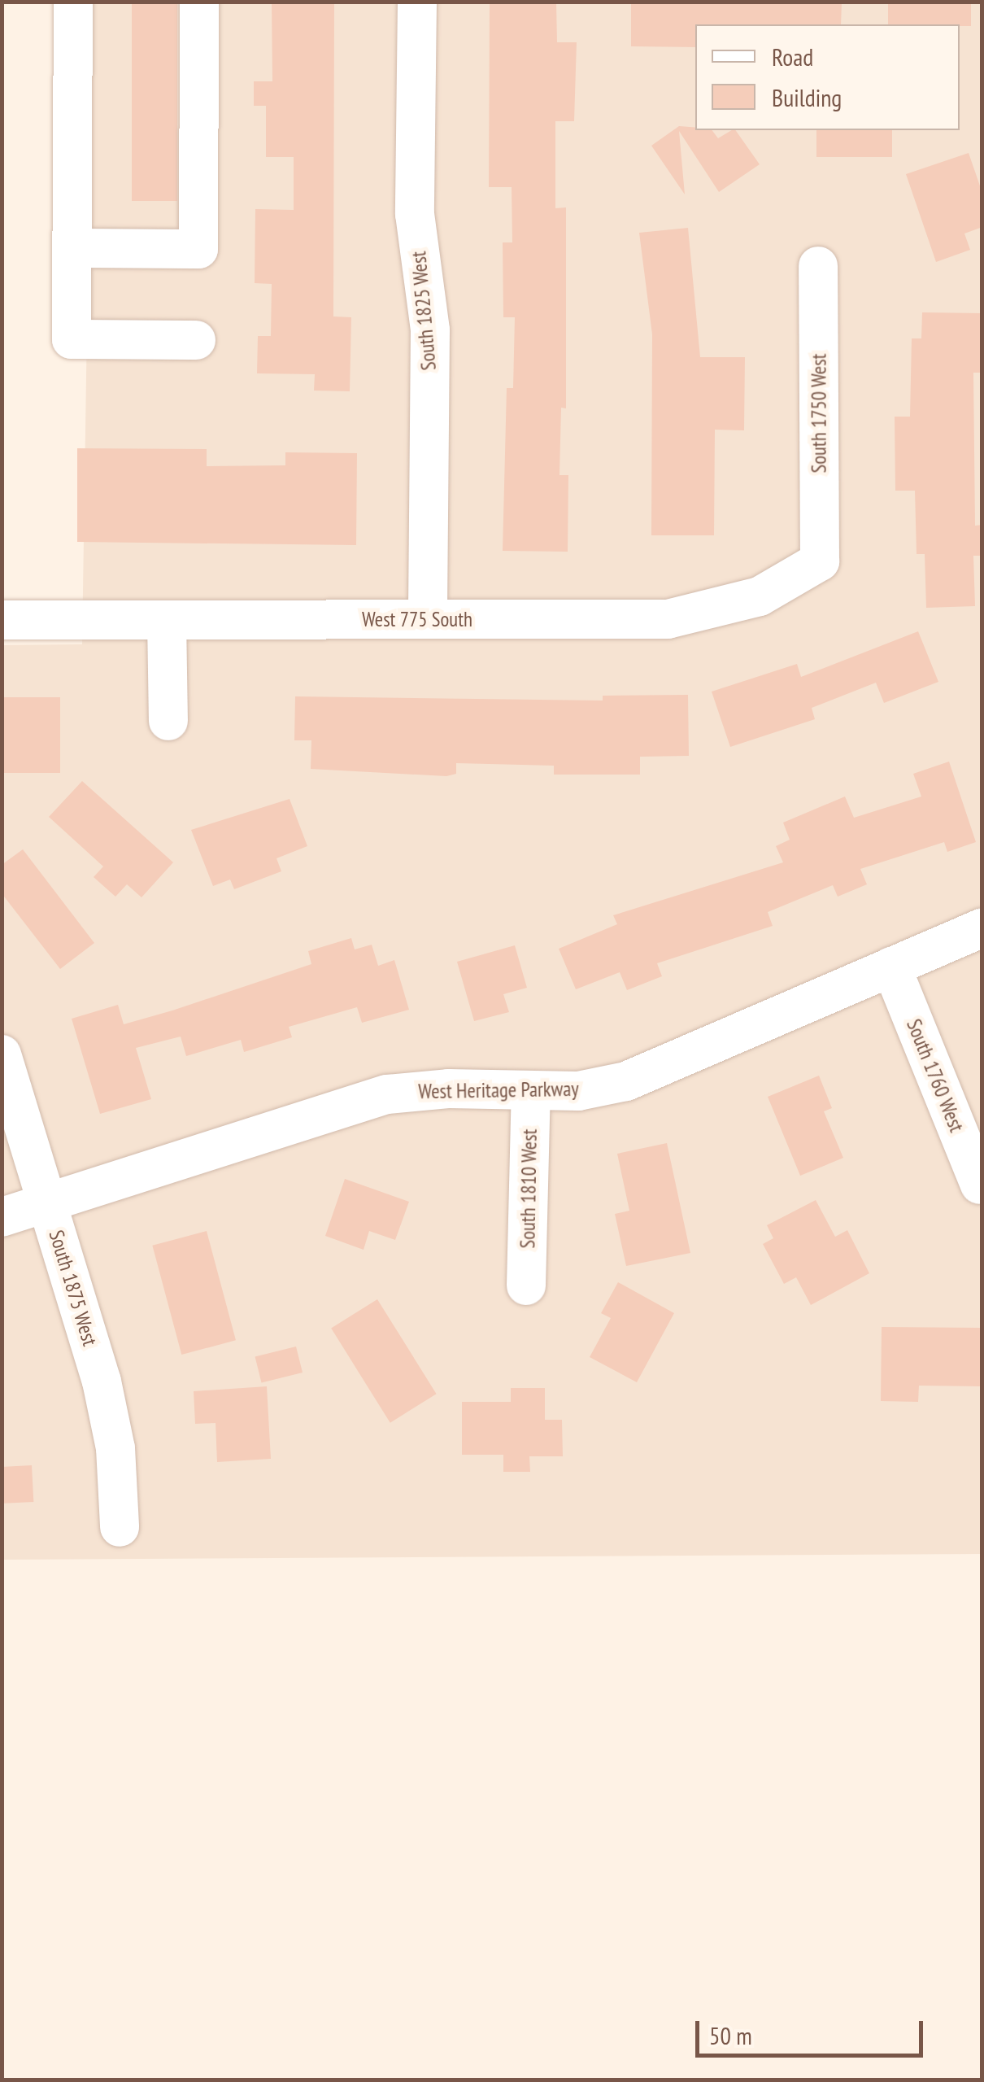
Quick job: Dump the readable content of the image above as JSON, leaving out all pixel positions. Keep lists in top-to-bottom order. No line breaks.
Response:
{"streets":{"street":["South 1825 West","South 1750 West","West 775 South","South 1760 West","West Heritage Parkway","South 1810 West","South 1875 West"]},"crossings":[["South 1825 West","West 775 South"],["South 1750 West","West 775 South"],["South 1760 West","West Heritage Parkway"],["West Heritage Parkway","South 1810 West"],["West Heritage Parkway","South 1875 West"]],"legend":["Road","Building"],"scale_bar":"50 m"}
